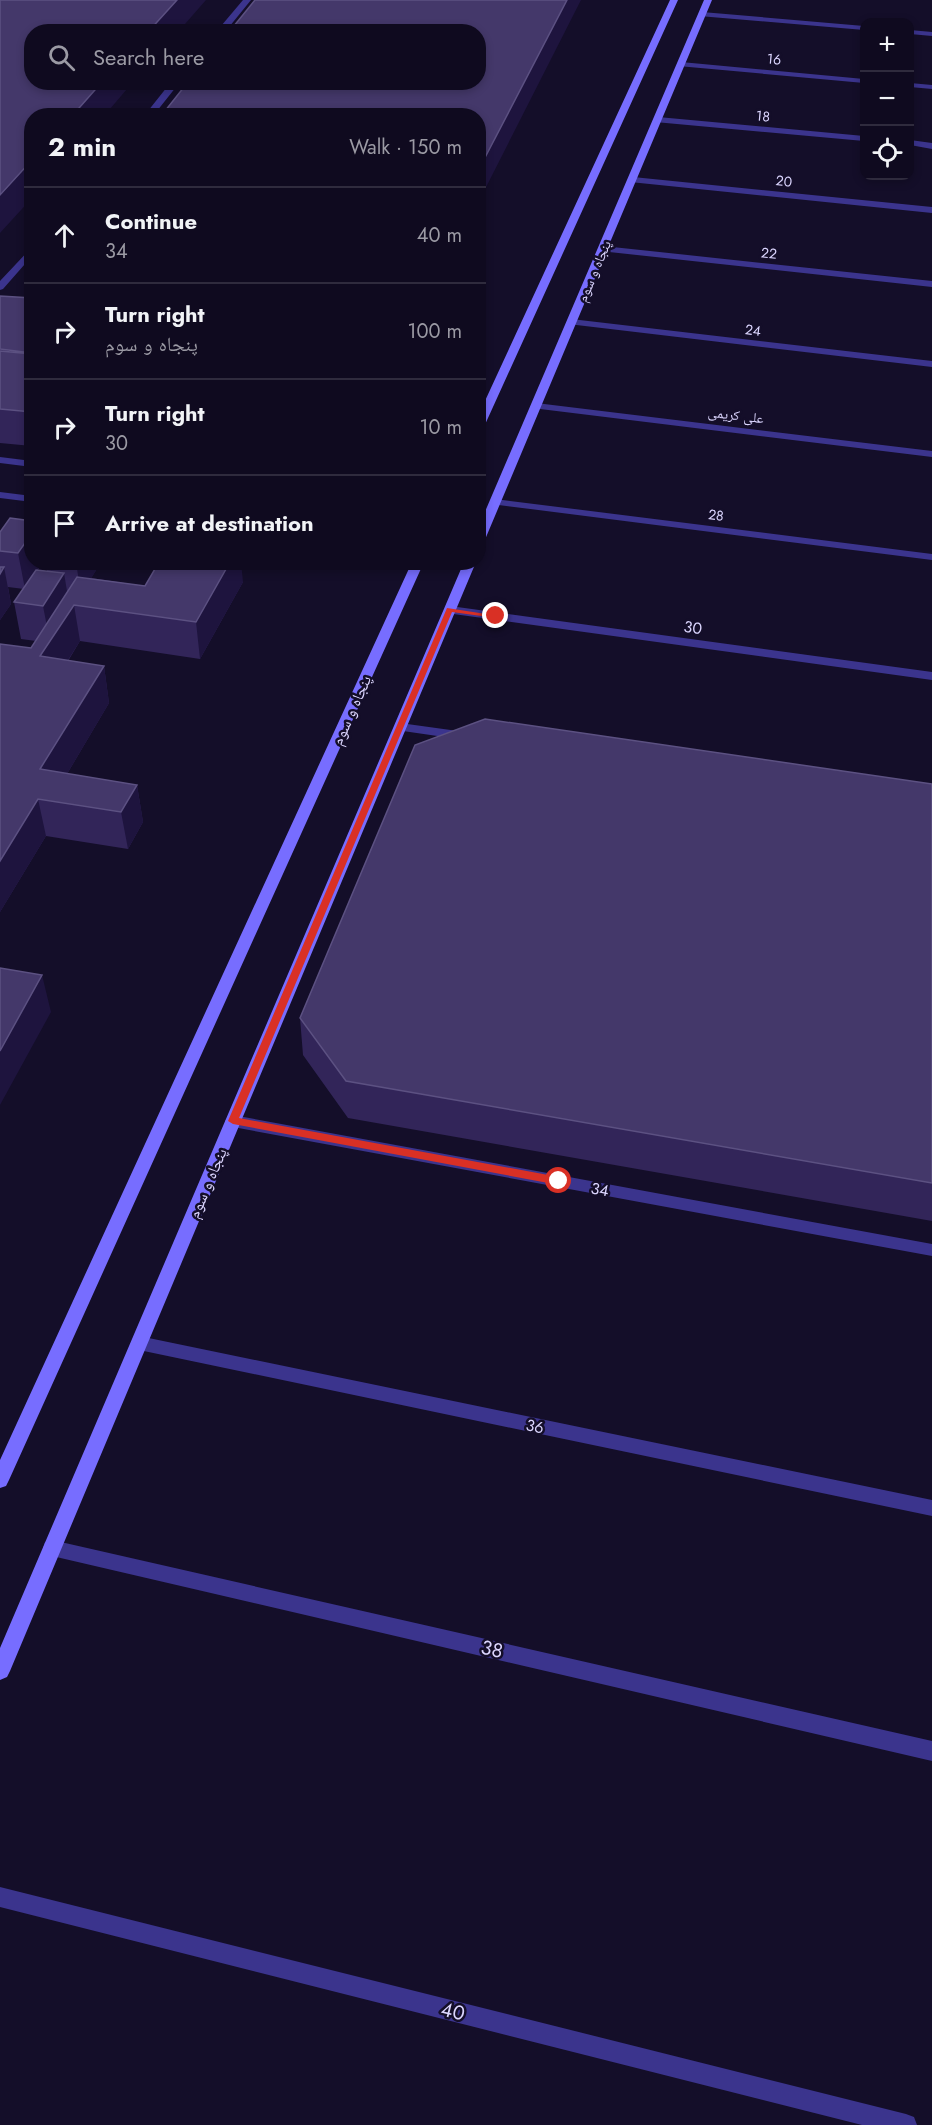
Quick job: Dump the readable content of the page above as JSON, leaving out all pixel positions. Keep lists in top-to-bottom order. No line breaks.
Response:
{"streets":{"street":["16","18","20","22","پنجاه و سوم","24","علی کریمی","28","30","34","36","38","40"]},"crossings":[["16","پنجاه و سوم"],["18","پنجاه و سوم"],["20","پنجاه و سوم"],["22","پنجاه و سوم"],["پنجاه و سوم","24"],["پنجاه و سوم","علی کریمی"],["پنجاه و سوم","28"],["پنجاه و سوم","30"],["پنجاه و سوم","34"],["پنجاه و سوم","36"],["پنجاه و سوم","38"]],"page":{"map_buttons":["+","−"],"search":"Search here","heading":["2 min","Walk · 150 m"],"list":[["Continue","34","40 m"],["Turn right","پنجاه و سوم","100 m"],["Turn right","30","10 m"],"Arrive at destination"]}}
